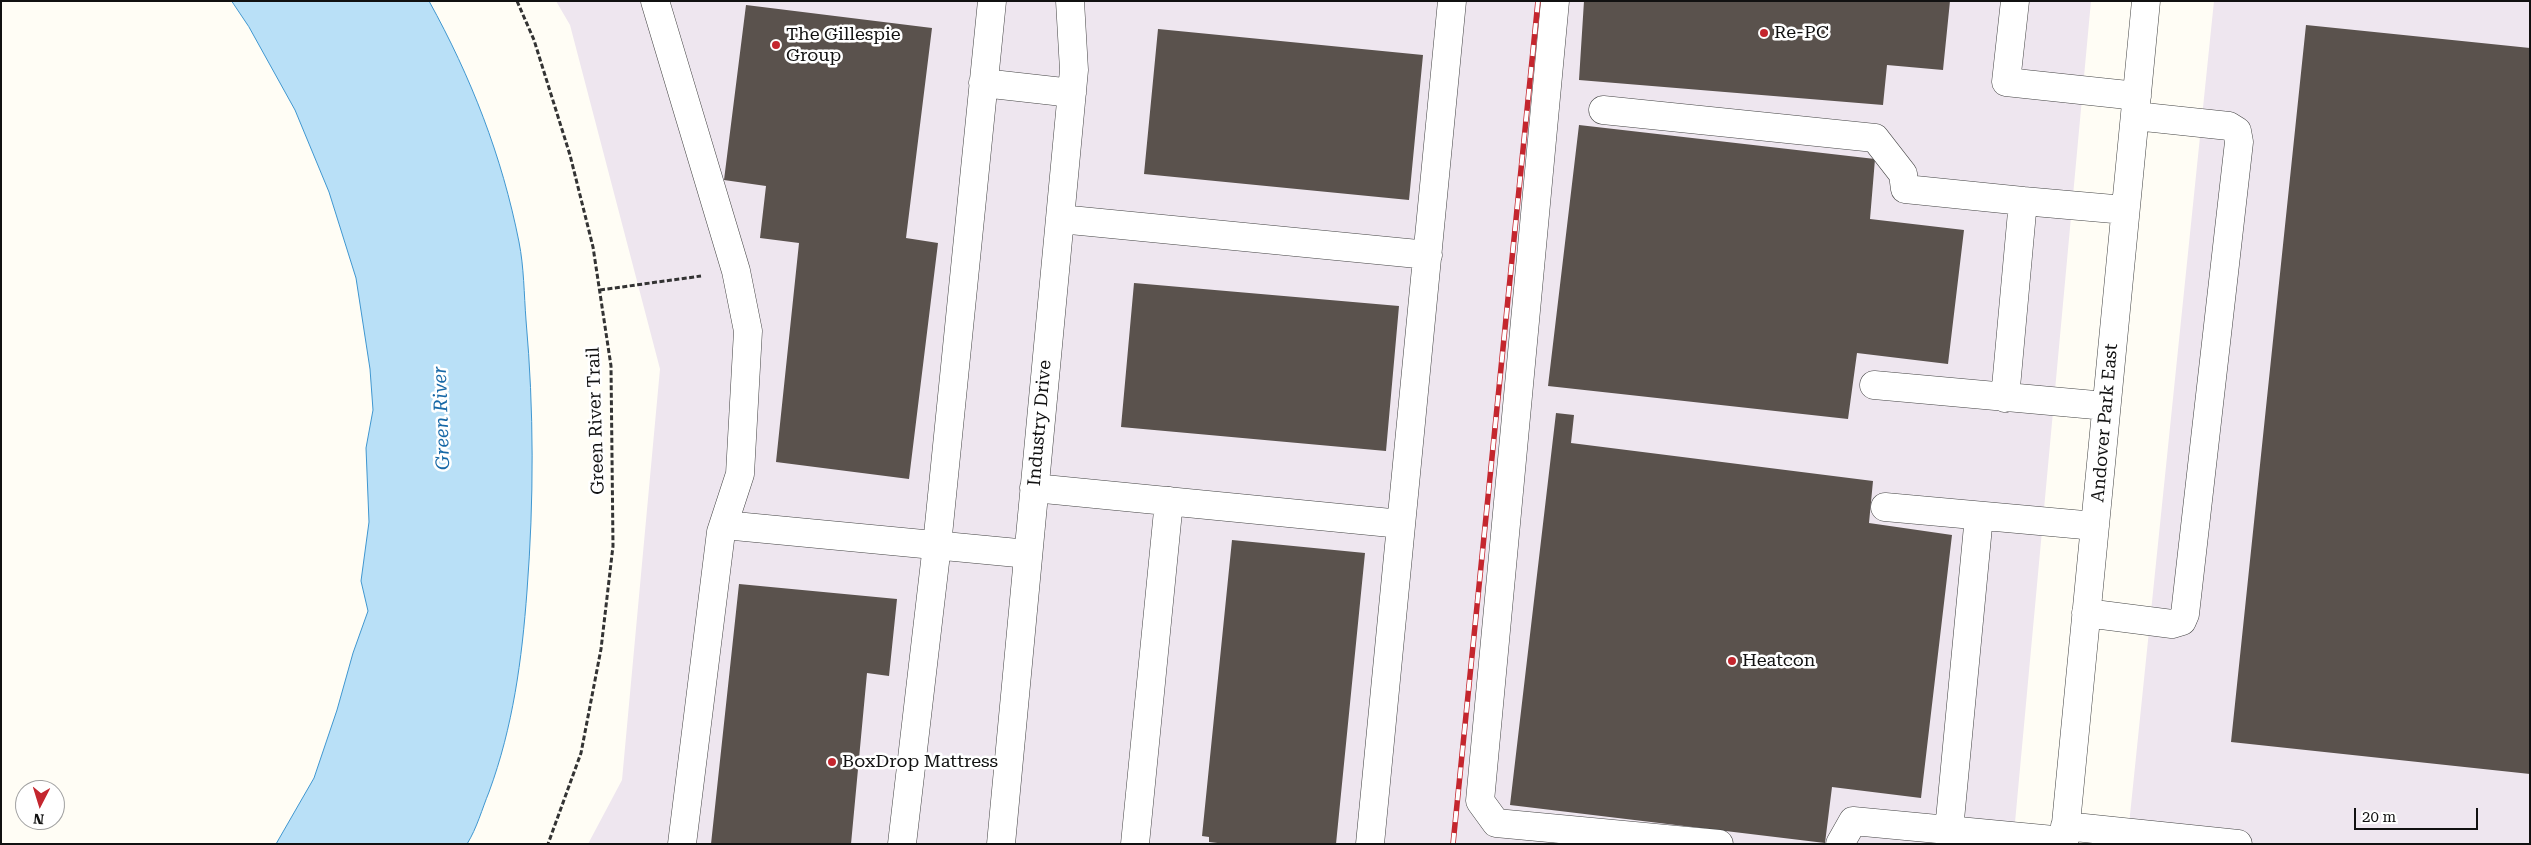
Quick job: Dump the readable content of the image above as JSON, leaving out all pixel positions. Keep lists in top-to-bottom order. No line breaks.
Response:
{"streets":{"street":["Industry Drive","Andover Park East"],"path":["Green River Trail"]},"water":["Green River"],"places":["Re-PC","The Gillespie Group","Heatcon","BoxDrop Mattress"],"scale_bar":"20 m","north":"bottom"}
